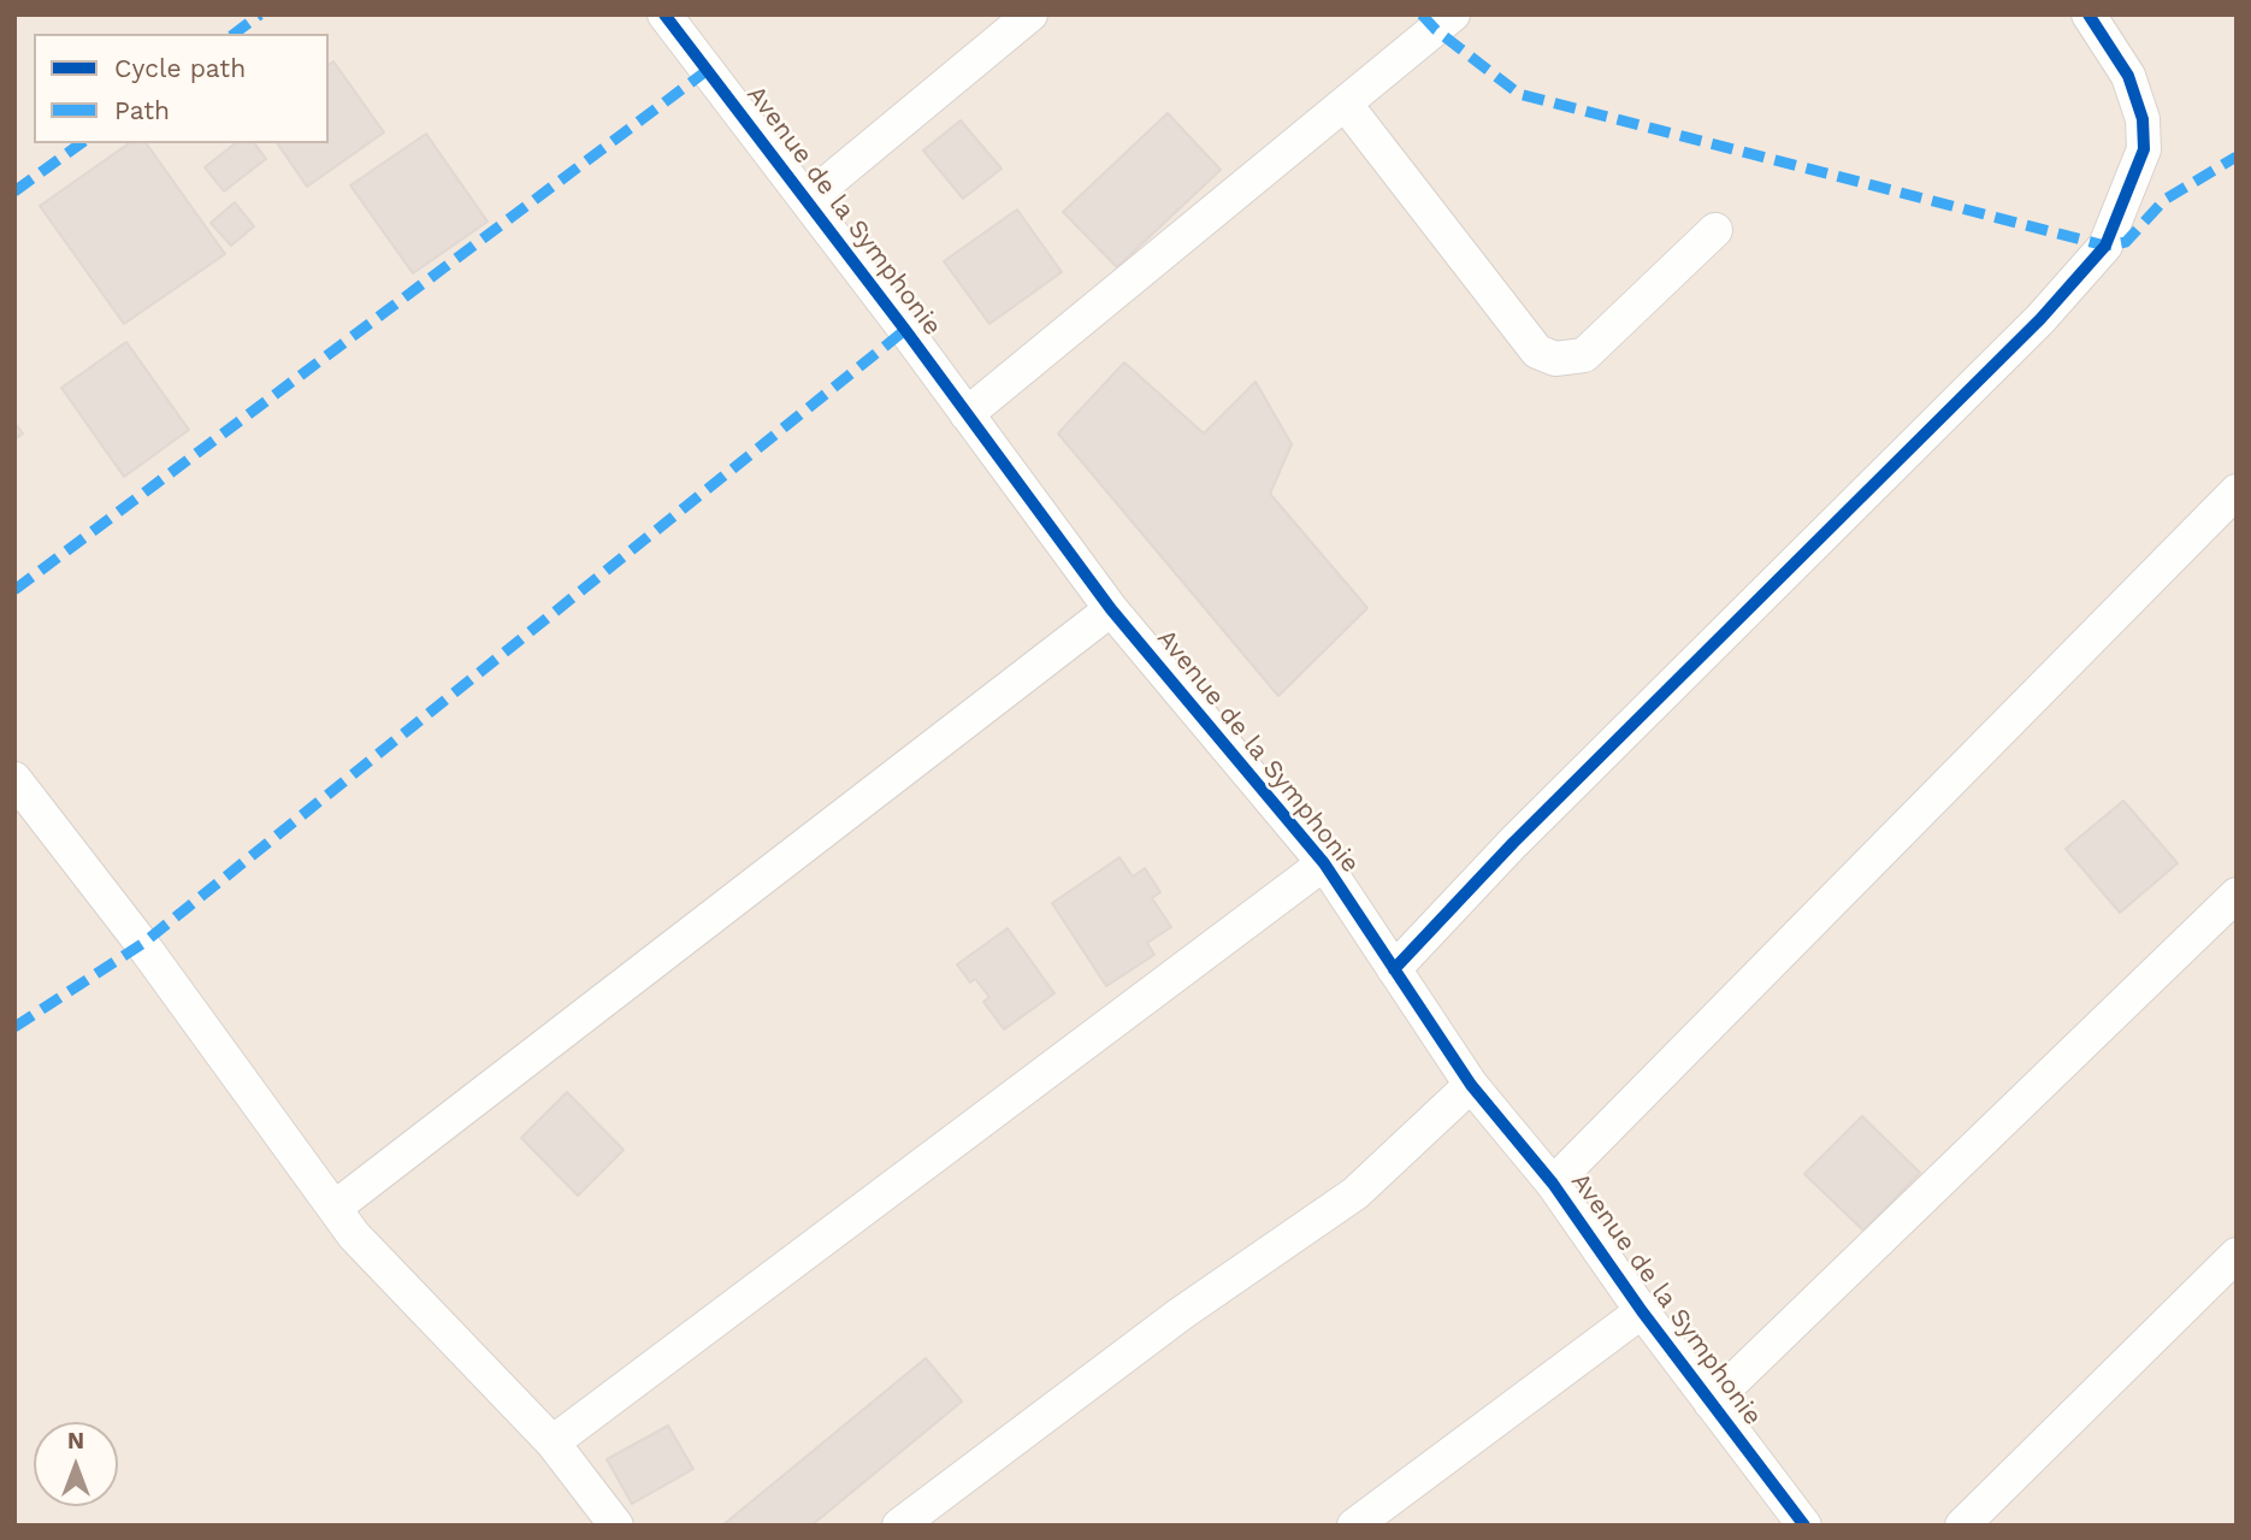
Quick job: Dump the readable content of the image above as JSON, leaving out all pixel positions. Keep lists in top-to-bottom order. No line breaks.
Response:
{"streets":{"street":["Avenue de la Symphonie"]},"legend":["Cycle path","Path"],"north":"top"}
